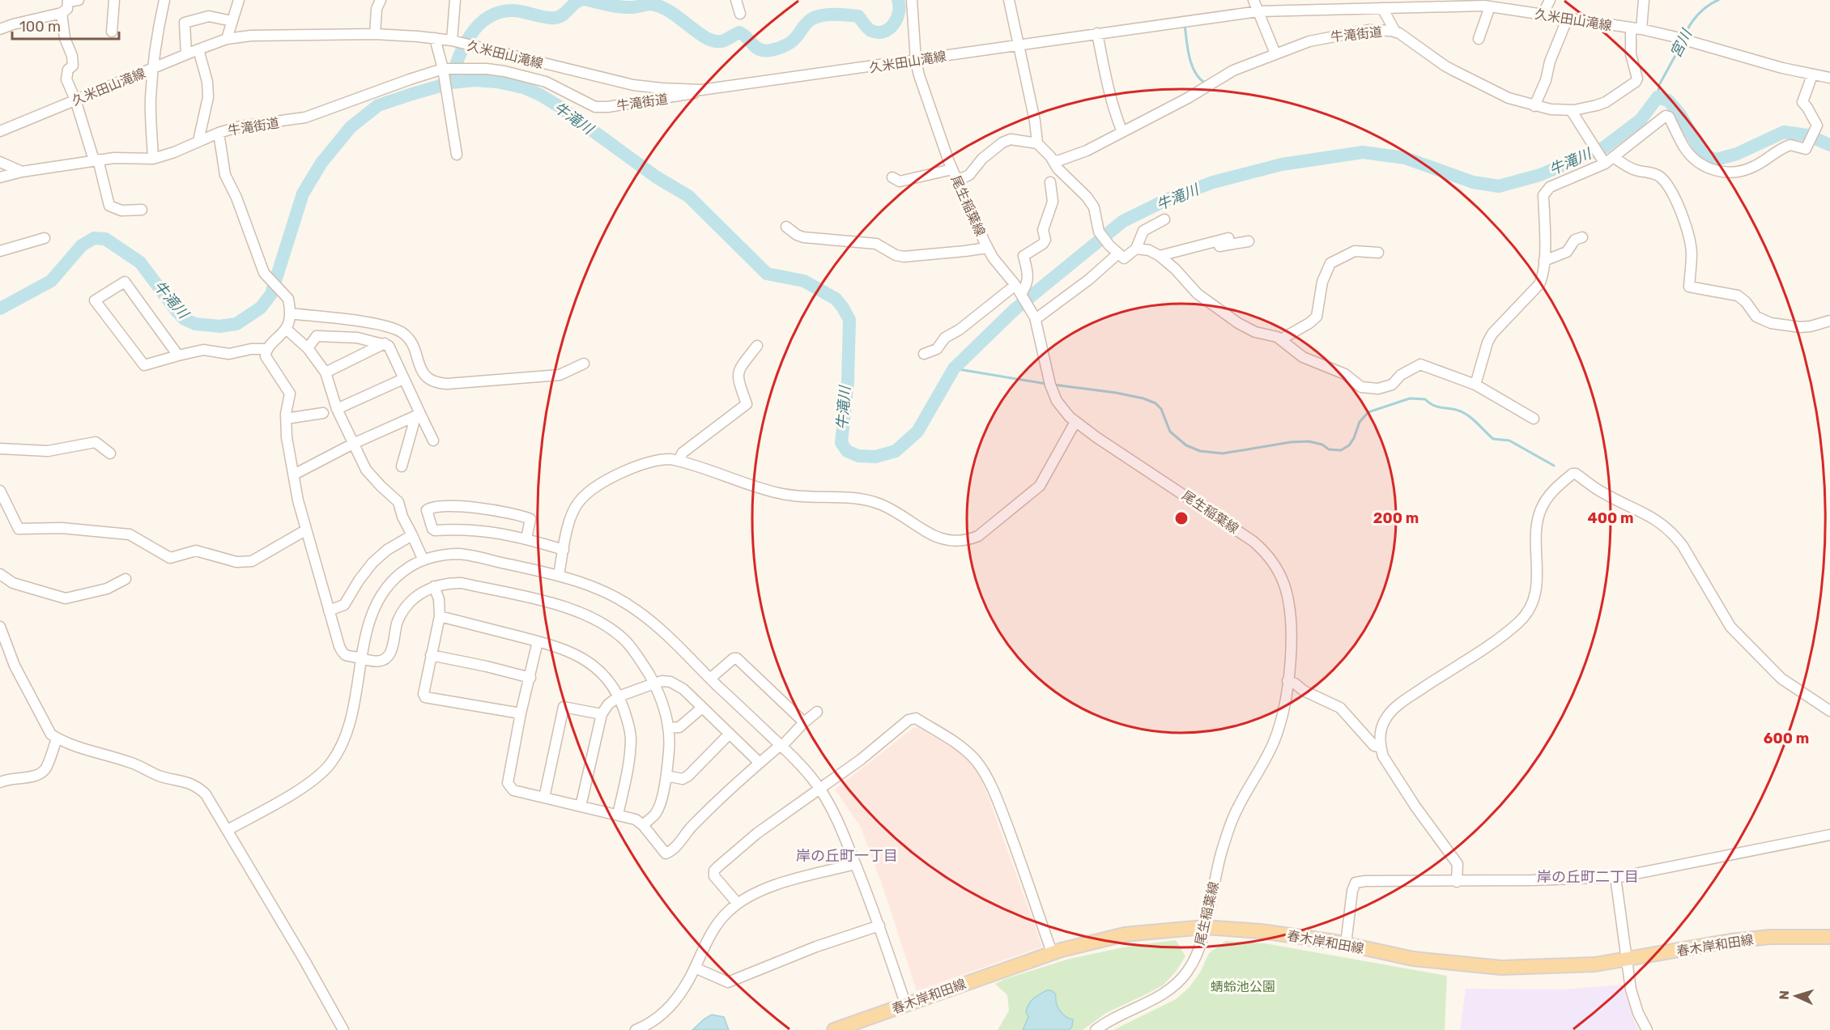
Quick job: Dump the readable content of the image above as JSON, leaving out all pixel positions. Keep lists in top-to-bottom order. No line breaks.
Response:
{"streets":{"main road":["春木岸和田線"],"street":["久米田山滝線","牛滝街道","尾生稲葉線"]},"crossings":[["久米田山滝線","牛滝街道"],["久米田山滝線","尾生稲葉線"],["尾生稲葉線","春木岸和田線"]],"districts":["岸の丘町一丁目","岸の丘町二丁目"],"water":["宮川","牛滝川"],"parks":["蜻蛉池公園"],"scale_bar":"100 m","north":"left","rings":["200 m","400 m","600 m"]}
